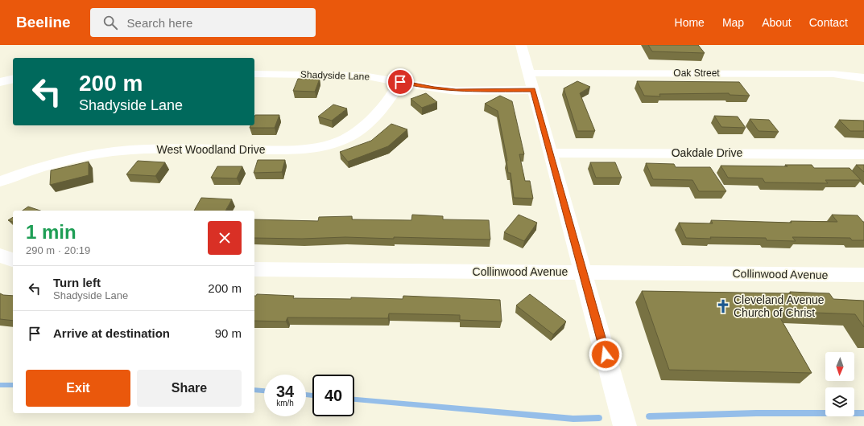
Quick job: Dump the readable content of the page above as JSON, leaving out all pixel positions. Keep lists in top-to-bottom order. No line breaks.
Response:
{"streets":{"street":["Oak Street","Shadyside Lane","West Woodland Drive","Oakdale Drive","Collinwood Avenue"]},"crossings":[["Shadyside Lane","West Woodland Drive"]],"places":{"church":["Cleveland Avenue Church of Christ"]},"north":"bottom","page":{"header":"Beeline","search":"Search here","nav":["Home","Map","About","Contact"],"turn":["200 m","Shadyside Lane"],"heading":["1 min","290 m · 20:19"],"list":[{"name":"Turn left","note":"Shadyside Lane","value":"200 m"},{"name":"Arrive at destination","value":"90 m"}],"buttons":["Exit","Share"],"speed":"34 km/h","limit":"40"}}
